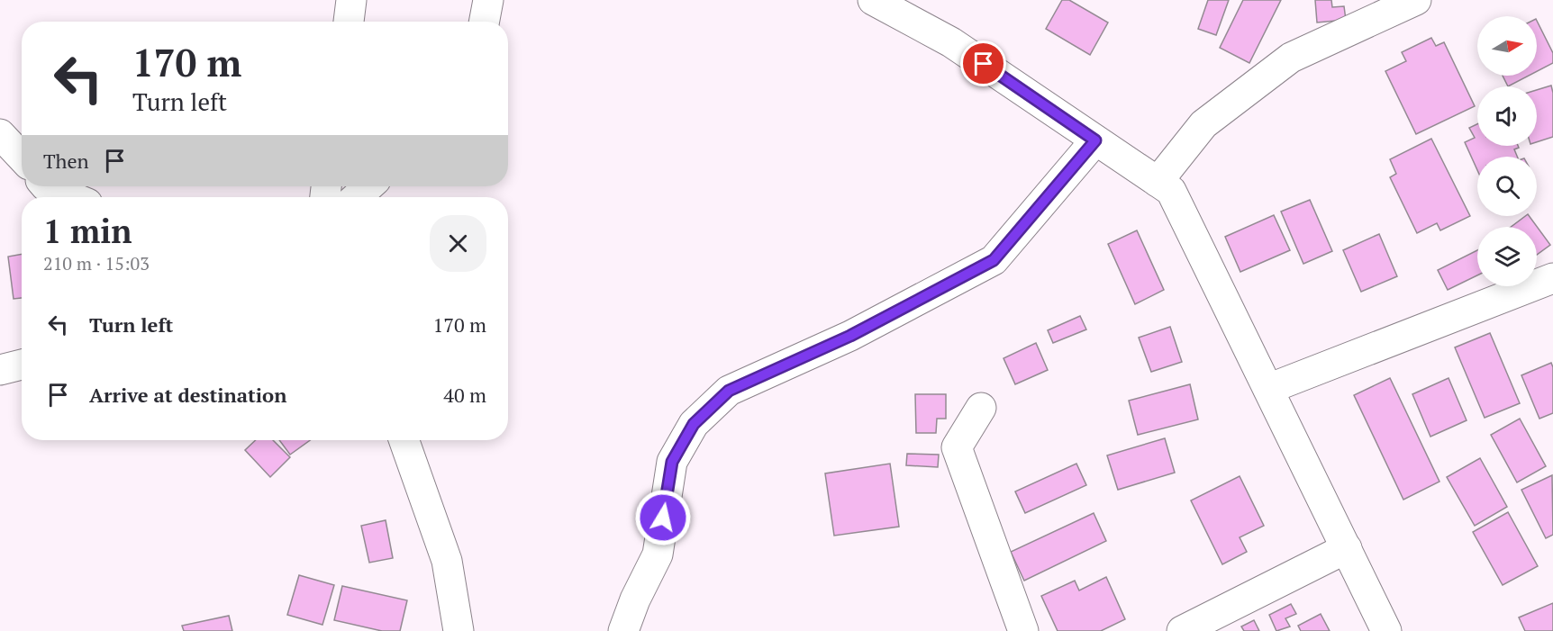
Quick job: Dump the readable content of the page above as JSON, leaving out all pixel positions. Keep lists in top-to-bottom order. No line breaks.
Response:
{"north":"right","page":{"turn":["170 m","Turn left"],"then":"Then","heading":["1 min","210 m · 15:03"],"list":[{"name":"Turn left","value":"170 m"},{"name":"Arrive at destination","value":"40 m"}]}}
